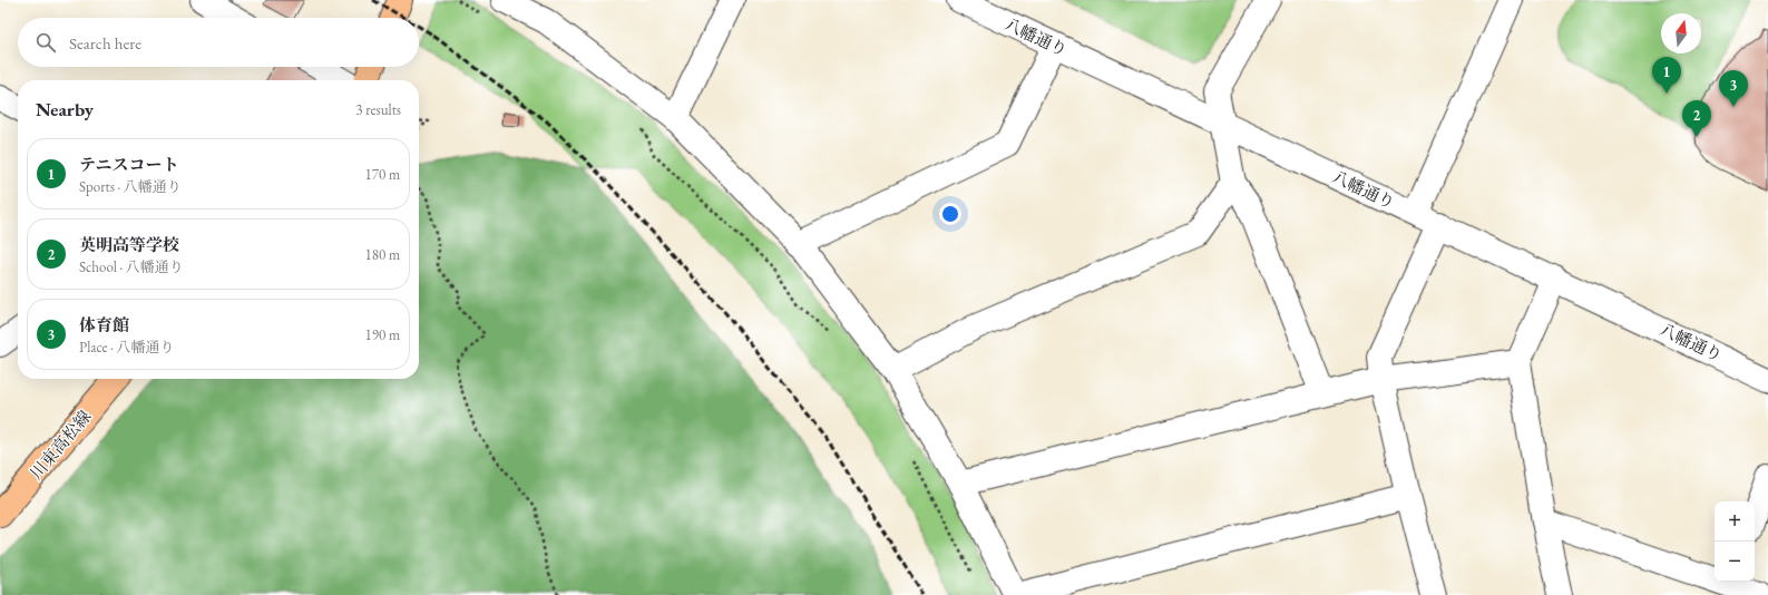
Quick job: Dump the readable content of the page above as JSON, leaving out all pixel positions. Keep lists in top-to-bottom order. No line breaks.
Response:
{"streets":{"main road":["川東高松線"],"street":["八幡通り"]},"north":"top","page":{"search":"Search here","pins":["1","3","2"],"heading":["Nearby","3 results"],"list":[{"mark":"1","name":"テニスコート","note":"Sports · 八幡通り","value":"170 m"},{"mark":"2","name":"英明高等学校","note":"School · 八幡通り","value":"180 m"},{"mark":"3","name":"体育館","note":"Place · 八幡通り","value":"190 m"}],"map_buttons":["+","−"]}}
